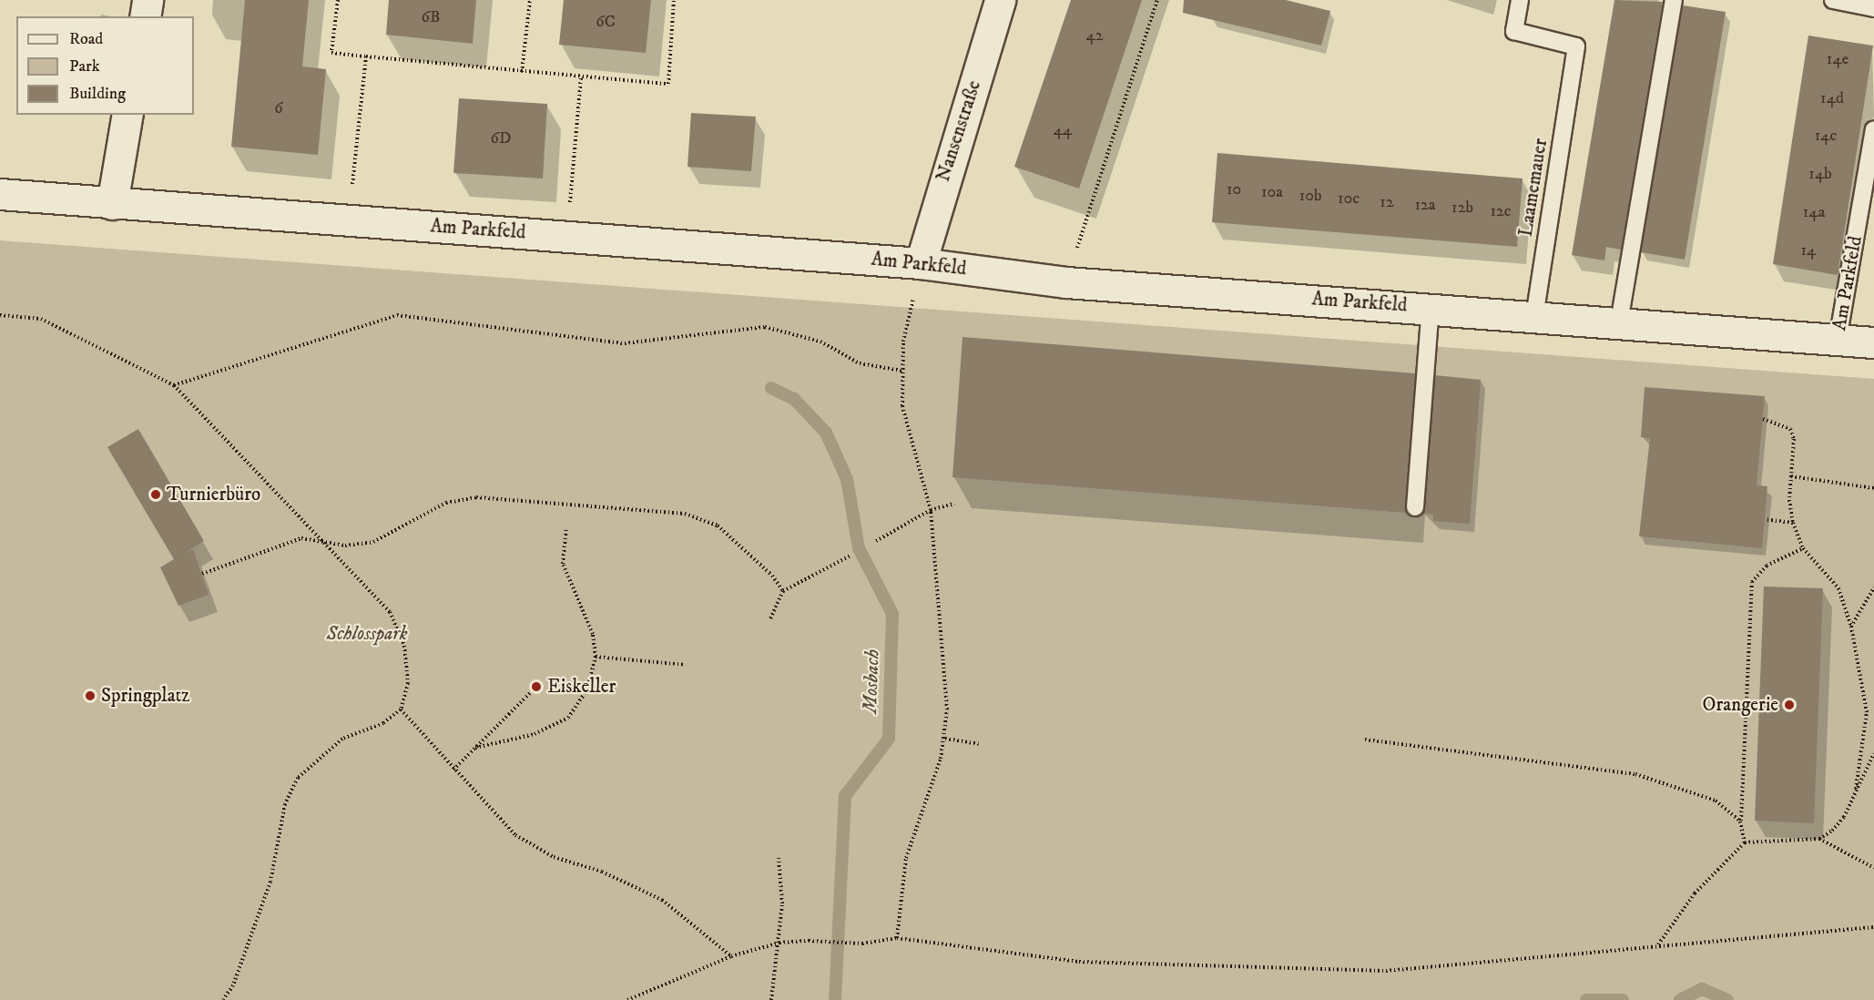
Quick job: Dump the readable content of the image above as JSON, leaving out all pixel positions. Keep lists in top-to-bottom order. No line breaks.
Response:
{"streets":{"street":["Nansenstraße","Am Parkfeld"],"lane":["Laamemauer"]},"crossings":[["Nansenstraße","Am Parkfeld"],["Laamemauer","Am Parkfeld"]],"water":["Mosbach"],"parks":["Schlosspark"],"places":["Turnierbüro","Eiskeller","Springplatz","Orangerie"],"house_numbers":["6B","6C","42","14e","14d","6","44","14c","6D","14b","10","10a","10b","10c","12","12a","12b","12c","14a","14"],"legend":["Road","Park","Building"]}
